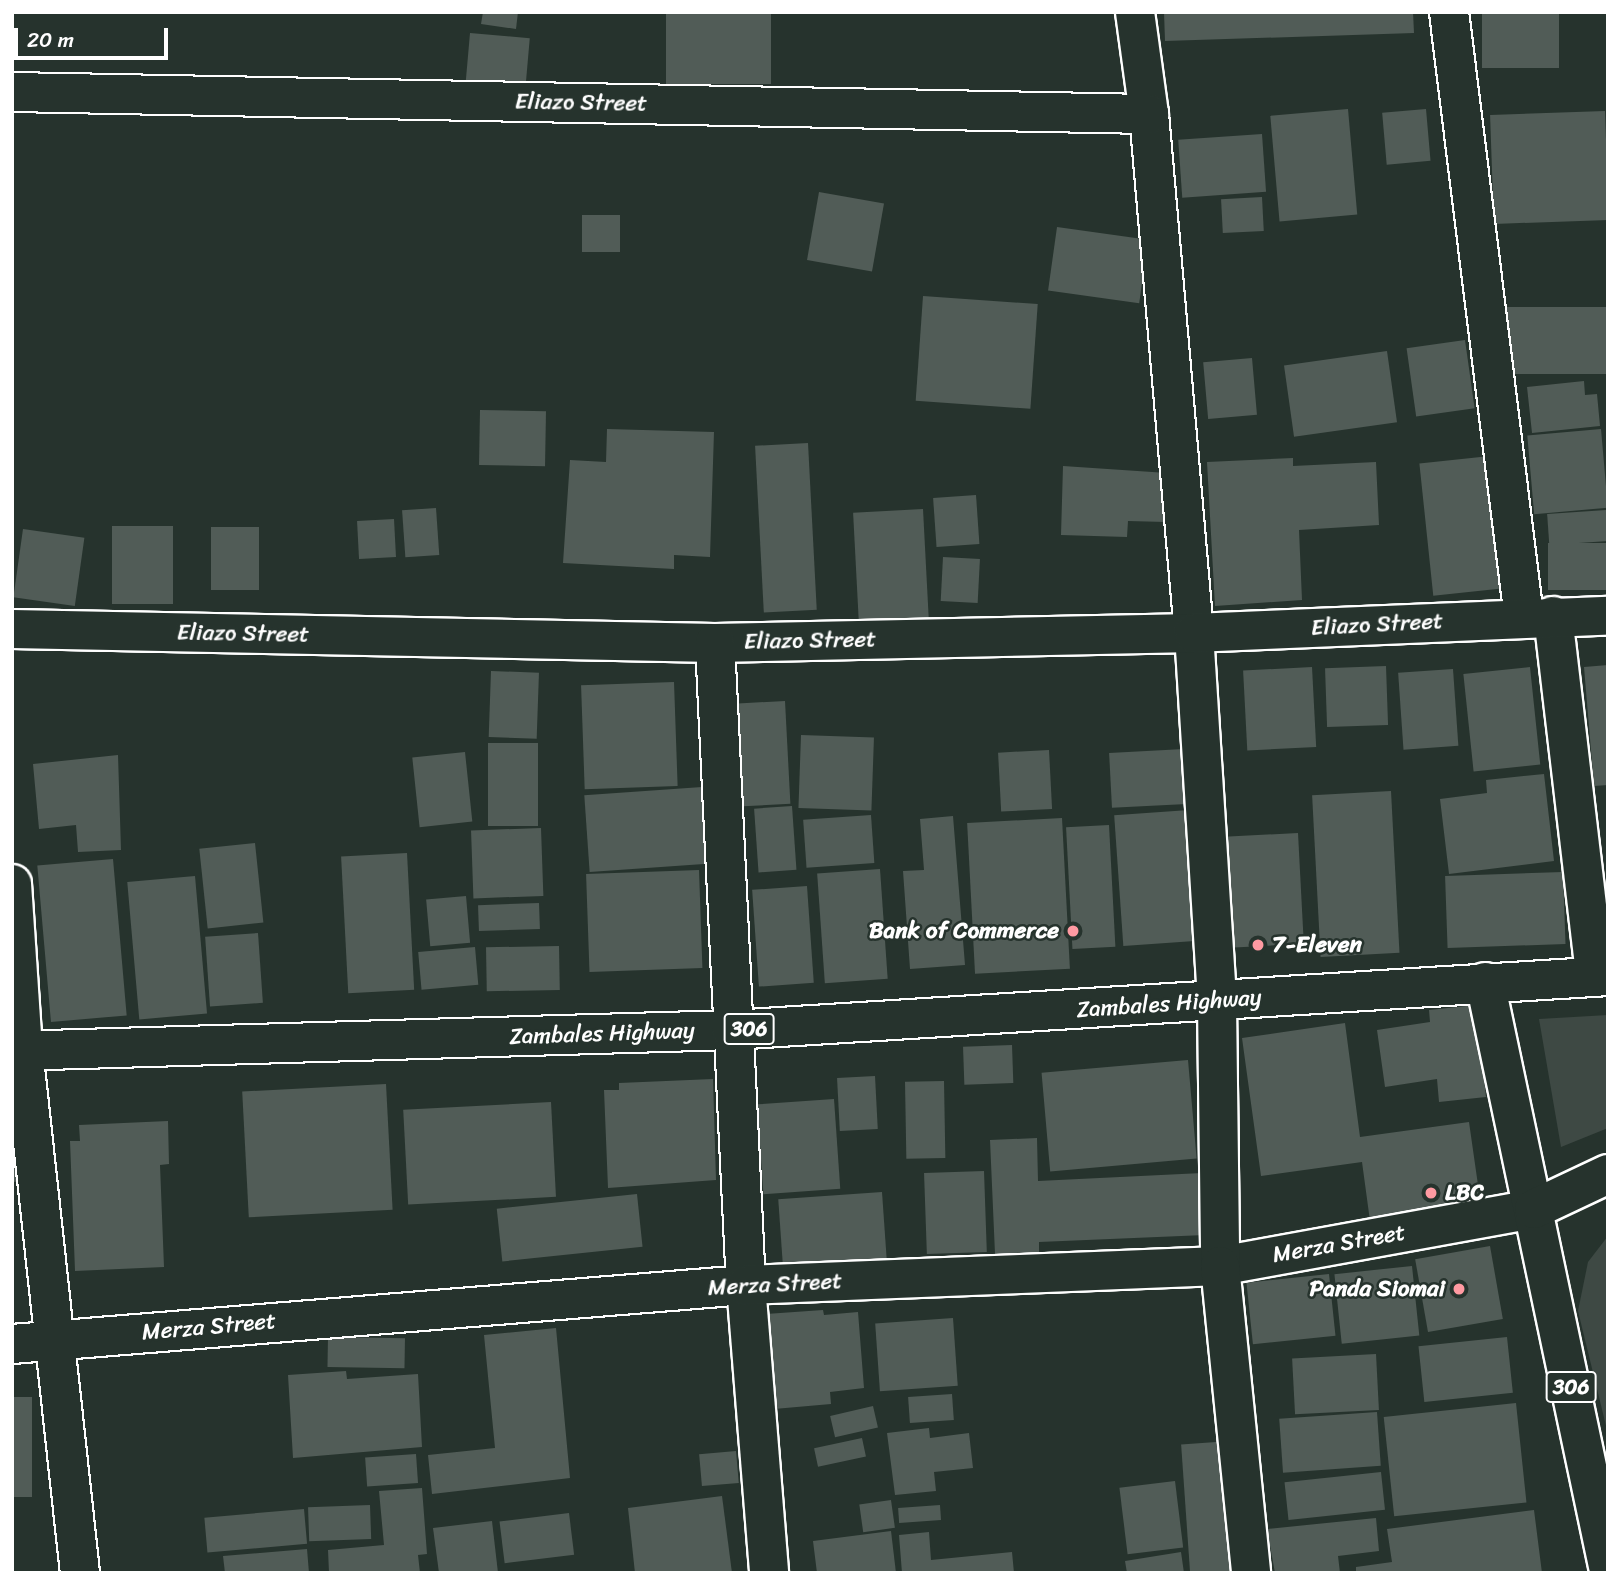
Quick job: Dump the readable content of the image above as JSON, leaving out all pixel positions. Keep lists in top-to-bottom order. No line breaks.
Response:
{"streets":{"street":["Eliazo Street","Zambales Highway","306","Merza Street"]},"crossings":[["Zambales Highway","306"],["306","Merza Street"]],"places":["Bank of Commerce","7-Eleven","LBC","Panda Siomai"],"scale_bar":"20 m"}
